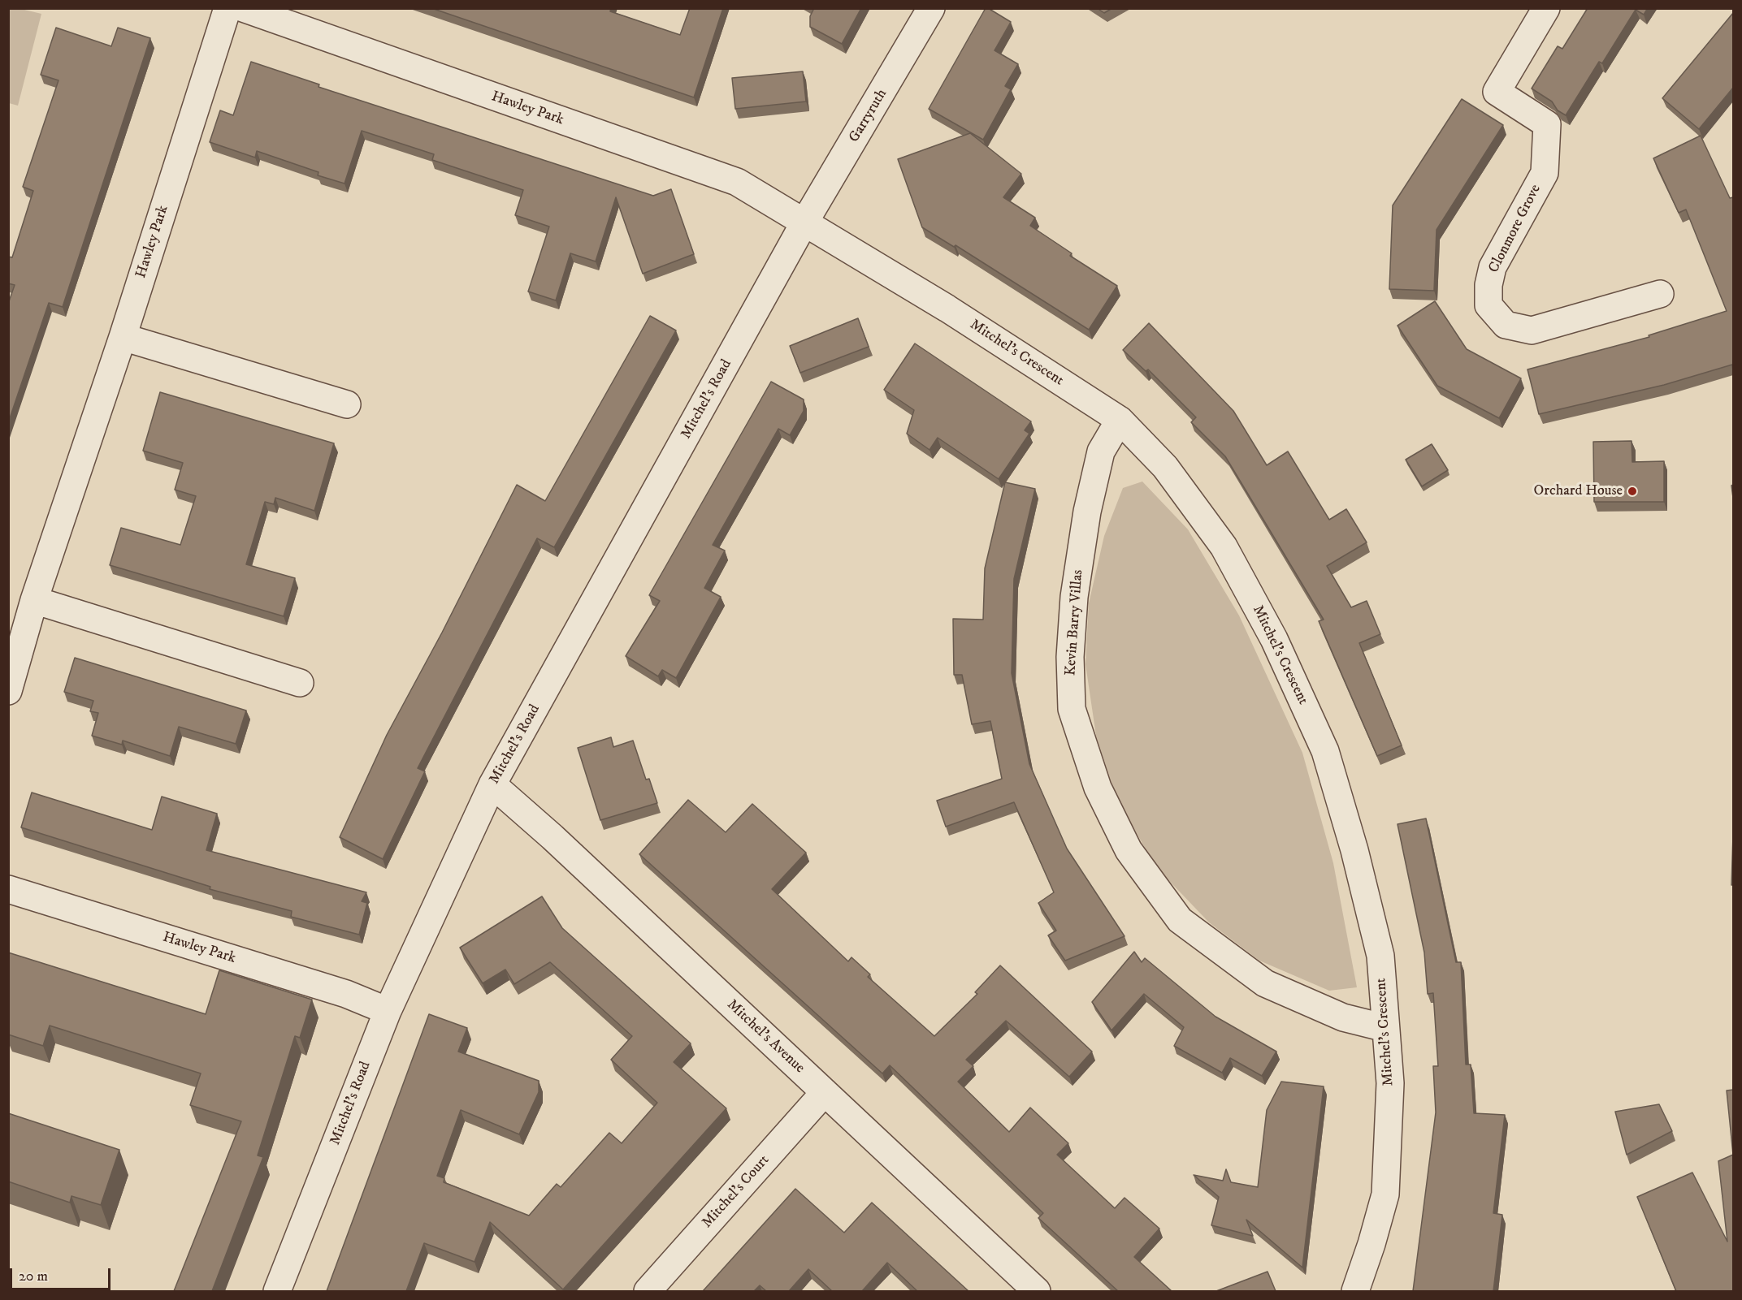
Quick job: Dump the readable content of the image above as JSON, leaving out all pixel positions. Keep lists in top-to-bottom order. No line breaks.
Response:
{"streets":{"street":["Hawley Park","Garryruth","Clonmore Grove","Mitchel's Crescent","Mitchel's Road","Kevin Barry Villas","Mitchel's Avenue","Mitchel's Court"]},"crossings":[["Hawley Park","Garryruth"],["Hawley Park","Mitchel's Crescent"],["Hawley Park","Mitchel's Road"],["Garryruth","Mitchel's Crescent"],["Garryruth","Mitchel's Road"],["Mitchel's Crescent","Mitchel's Road"],["Mitchel's Crescent","Kevin Barry Villas"],["Mitchel's Road","Mitchel's Avenue"],["Mitchel's Avenue","Mitchel's Court"]],"places":["Orchard House"],"scale_bar":"20 m"}
